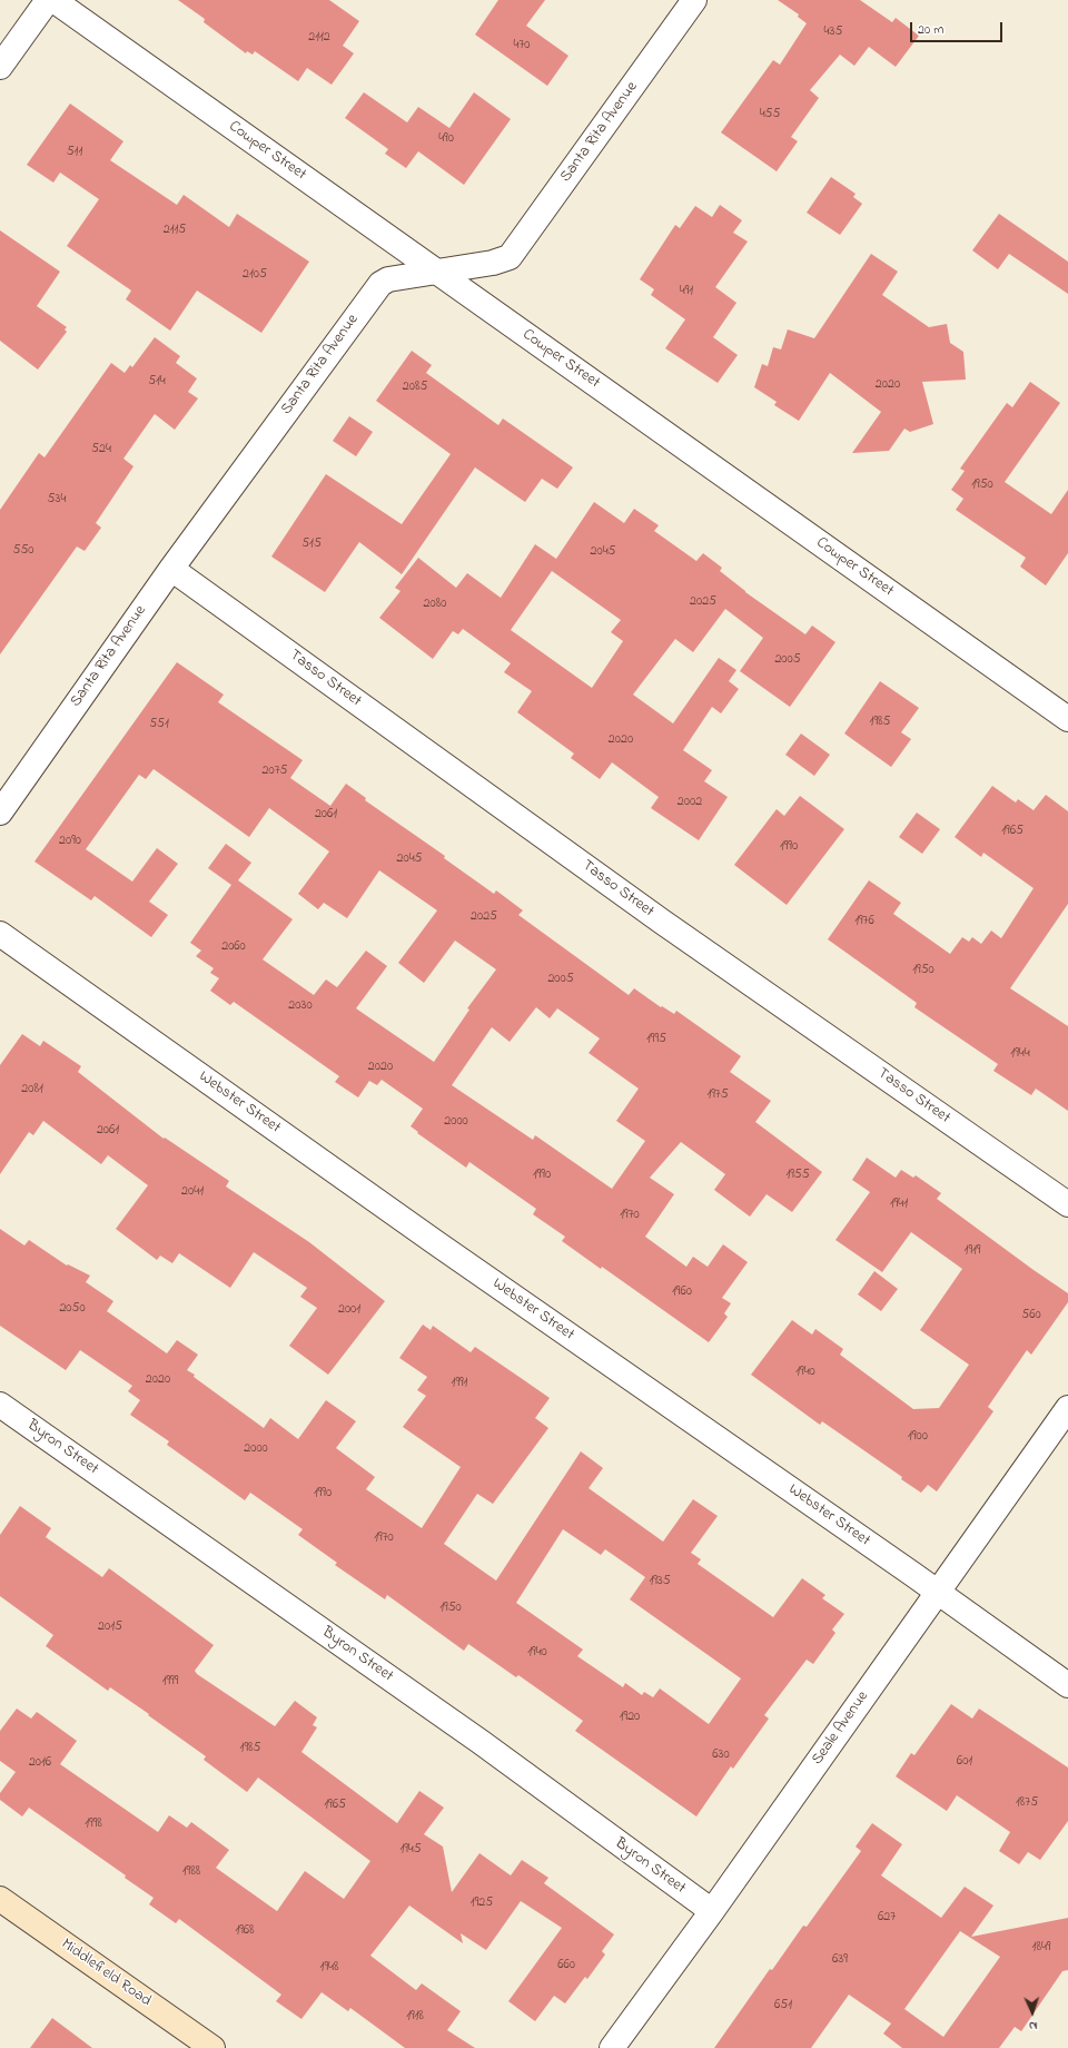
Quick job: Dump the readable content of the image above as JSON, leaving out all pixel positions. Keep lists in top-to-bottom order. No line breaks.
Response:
{"streets":{"main road":["Middlefield Road"],"street":["Santa Rita Avenue","Cowper Street","Tasso Street","Webster Street","Byron Street","Seale Avenue"]},"crossings":[["Santa Rita Avenue","Cowper Street"],["Santa Rita Avenue","Tasso Street"],["Webster Street","Seale Avenue"],["Byron Street","Seale Avenue"]],"house_numbers":["435","2112","470","455","490","511","2115","2105","491","514","2020","2085","524","1950","534","515","550","2045","2025","2080","2005","1985","551","2020","2075","2002","2061","1965","2090","1990","2045","2025","1976","2060","1950","2005","2030","1995","1944","2020","2081","1975","2000","2061","1990","1955","2041","1941","1970","1919","1960","2050","2001","560","1940","2020","1991","1900","2000","1990","1970","1935","1950","2015","1940","1999","1920","1985","630","601","2016","1875","1965","1998","1945","1988","1925","627","1968","1849","639","660","1948","651","1918"],"scale_bar":"20 m","north":"bottom"}
